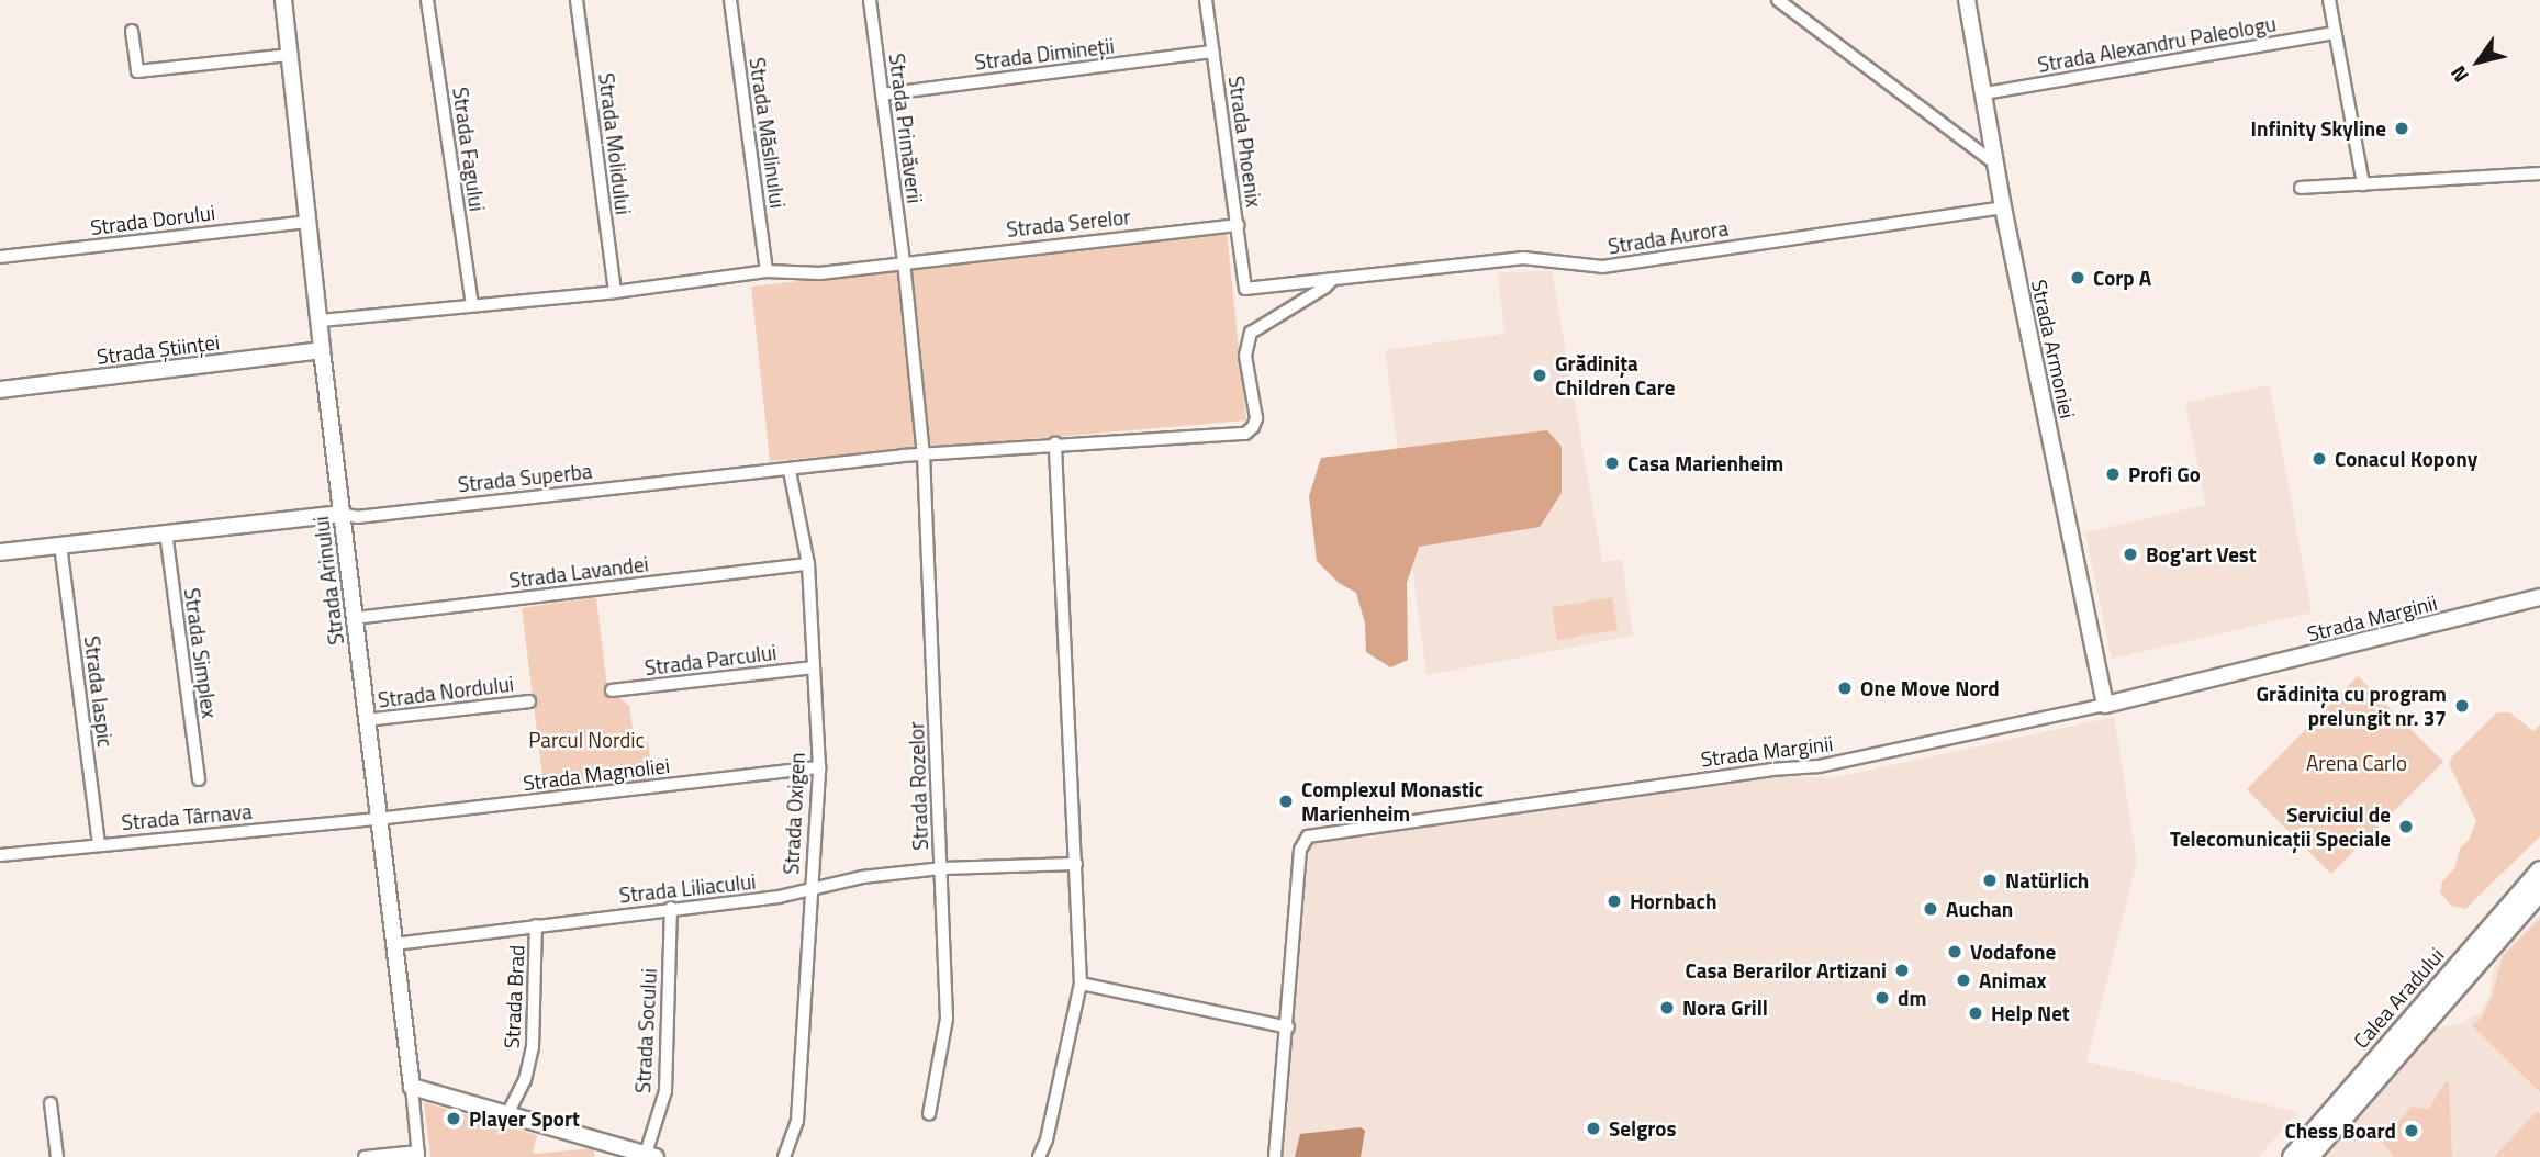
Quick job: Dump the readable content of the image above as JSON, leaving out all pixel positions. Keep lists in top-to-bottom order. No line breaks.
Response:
{"streets":{"main road":["Calea Aradului"],"street":["Strada Alexandru Paleologu","Strada Dimineții","Strada Primăverii","Strada Măslinului","Strada Phoenix","Strada Molidului","Strada Fagului","Strada Dorului","Strada Serelor","Strada Aurora","Strada Științei","Strada Armoniei","Strada Superba","Strada Lavandei","Strada Arinului","Strada Marginii","Strada Simplex","Strada Parcului","Strada Iaspic","Strada Nordului","Strada Magnoliei","Strada Rozelor","Strada Oxigen","Strada Târnava","Strada Liliacului","Strada Brad","Strada Socului"]},"crossings":[["Strada Alexandru Paleologu","Strada Armoniei"],["Strada Dimineții","Strada Primăverii"],["Strada Dimineții","Strada Phoenix"],["Strada Primăverii","Strada Serelor"],["Strada Primăverii","Strada Superba"],["Strada Primăverii","Strada Rozelor"],["Strada Măslinului","Strada Serelor"],["Strada Phoenix","Strada Serelor"],["Strada Phoenix","Strada Aurora"],["Strada Molidului","Strada Serelor"],["Strada Fagului","Strada Serelor"],["Strada Dorului","Strada Arinului"],["Strada Aurora","Strada Armoniei"],["Strada Aurora","Strada Superba"],["Strada Științei","Strada Arinului"],["Strada Armoniei","Strada Marginii"],["Strada Superba","Strada Arinului"],["Strada Superba","Strada Simplex"],["Strada Superba","Strada Iaspic"],["Strada Superba","Strada Rozelor"],["Strada Superba","Strada Oxigen"],["Strada Lavandei","Strada Arinului"],["Strada Lavandei","Strada Oxigen"],["Strada Arinului","Strada Nordului"],["Strada Arinului","Strada Magnoliei"],["Strada Arinului","Strada Târnava"],["Strada Arinului","Strada Liliacului"],["Strada Parcului","Strada Oxigen"],["Strada Iaspic","Strada Târnava"],["Strada Magnoliei","Strada Oxigen"],["Strada Magnoliei","Strada Târnava"],["Strada Rozelor","Strada Liliacului"],["Strada Oxigen","Strada Liliacului"],["Strada Liliacului","Strada Brad"],["Strada Liliacului","Strada Socului"]],"parks":["Parcul Nordic","Arena Carlo"],"places":["Infinity Skyline","Corp A","Grădinița Children Care","Conacul Kopony","Casa Marienheim","Profi Go","Bog'art Vest","One Move Nord","Grădinița cu program prelungit nr. 37","Complexul Monastic Marienheim","Serviciul de Telecomunicații Speciale","Natürlich","Hornbach","Auchan","Vodafone","Casa Berarilor Artizani","Animax","dm","Nora Grill","Help Net","Player Sport","Selgros","Chess Board"],"north":"bottom left"}
